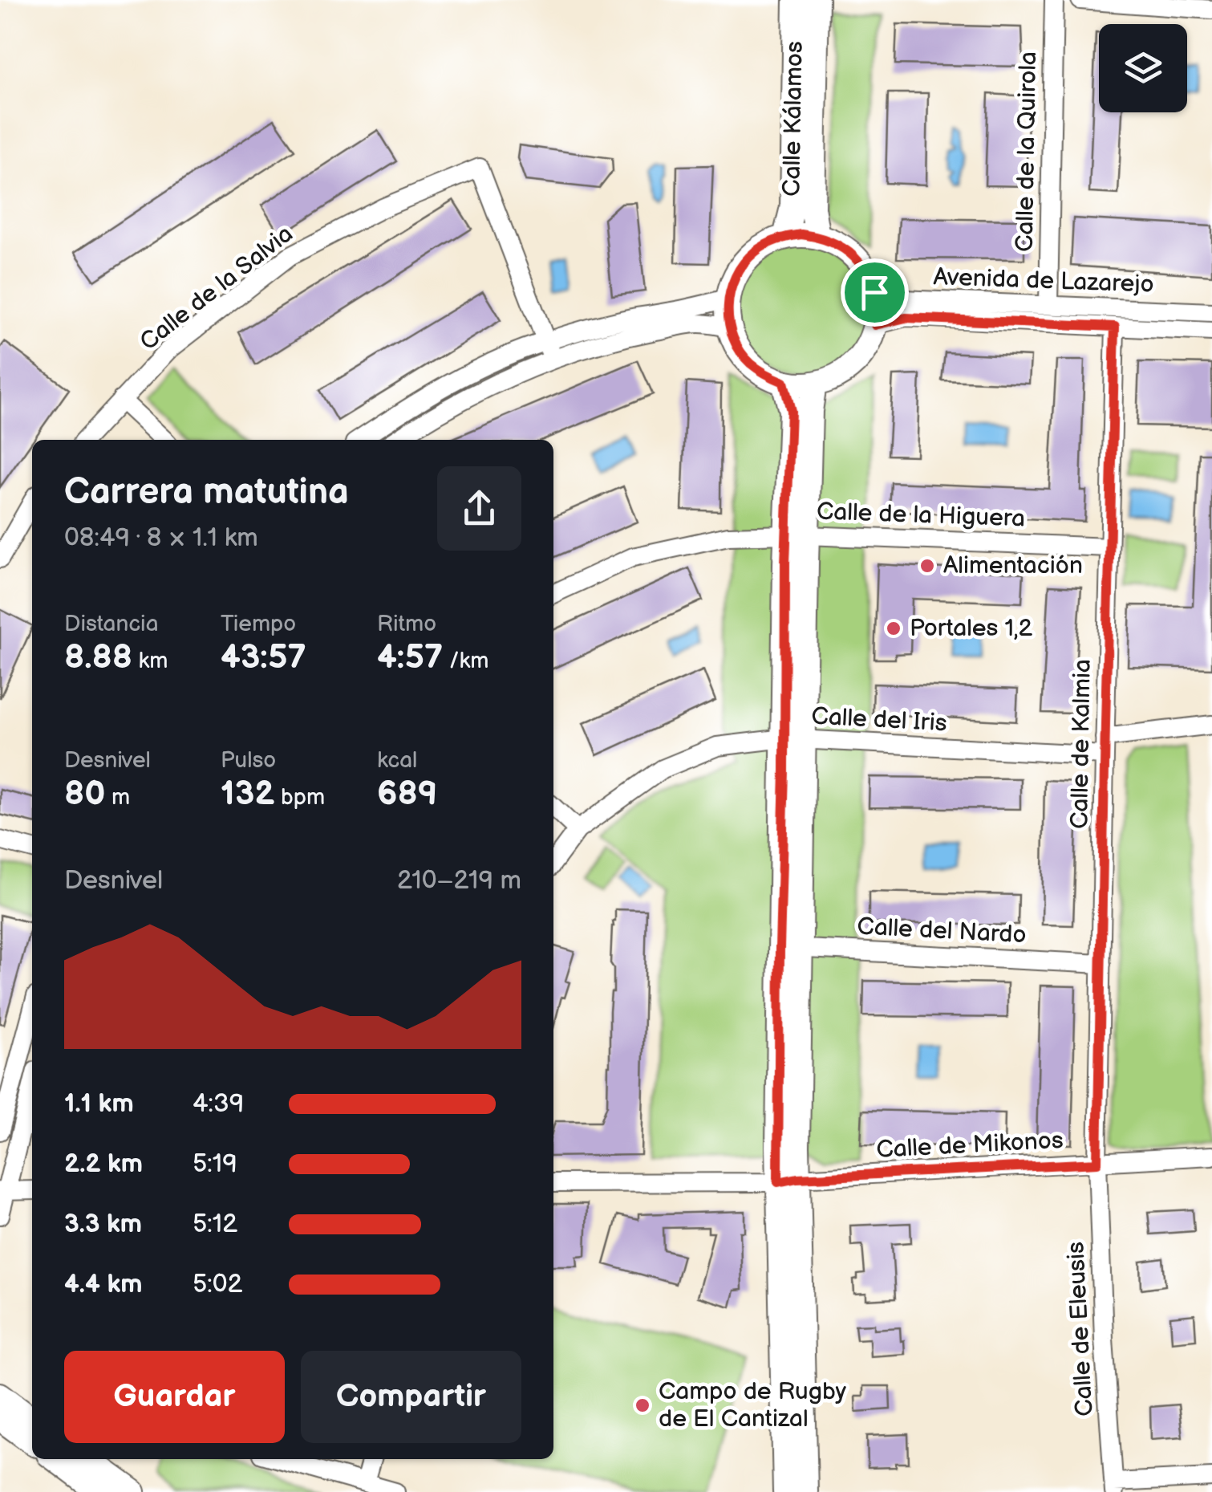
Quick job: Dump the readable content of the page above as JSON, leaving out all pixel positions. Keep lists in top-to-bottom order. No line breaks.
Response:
{"streets":{"main road":["Calle Kálamos"],"street":["Calle de la Quirola","Avenida de Lazarejo","Calle de la Salvia","Calle de la Higuera","Calle del Iris","Calle de Kalmia","Calle del Nardo","Calle de Mikonos","Calle de Eleusis"]},"crossings":[["Calle Kálamos","Avenida de Lazarejo"],["Calle de la Quirola","Avenida de Lazarejo"],["Avenida de Lazarejo","Calle de Kalmia"],["Calle de la Higuera","Calle de Kalmia"],["Calle del Iris","Calle de Kalmia"],["Calle de Kalmia","Calle del Nardo"],["Calle de Kalmia","Calle de Mikonos"],["Calle de Kalmia","Calle de Eleusis"],["Calle de Mikonos","Calle de Eleusis"]],"places":["Alimentación","Portales 1,2","Campo de Rugby de El Cantizal"],"page":{"heading":["Carrera matutina","08:49 · 8 × 1.1 km"],"stats":[["Distancia","8.88 km"],["Tiempo","43:57"],["Ritmo","4:57 /km"],["Desnivel","80 m"],["Pulso","132 bpm"],["kcal","689"]],"chart":["Desnivel","210–219 m"],"list":[{"name":"1.1 km","note":"4:39"},{"name":"2.2 km","note":"5:19"},{"name":"3.3 km","note":"5:12"},{"name":"4.4 km","note":"5:02"}],"buttons":["Guardar","Compartir"]}}
